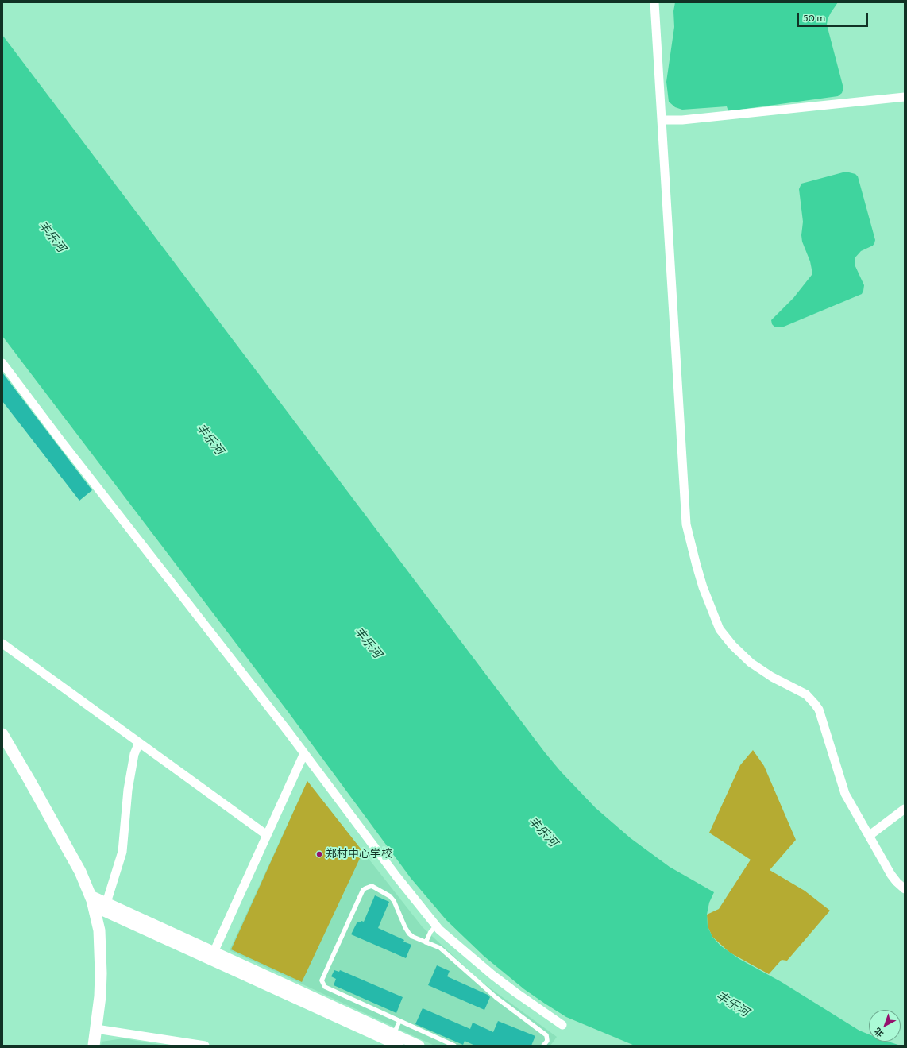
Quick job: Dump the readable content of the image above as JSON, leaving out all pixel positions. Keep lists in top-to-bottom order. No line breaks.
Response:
{"water":["丰乐河"],"places":["郑村中心学校"],"scale_bar":"50 m","north":"bottom left"}
